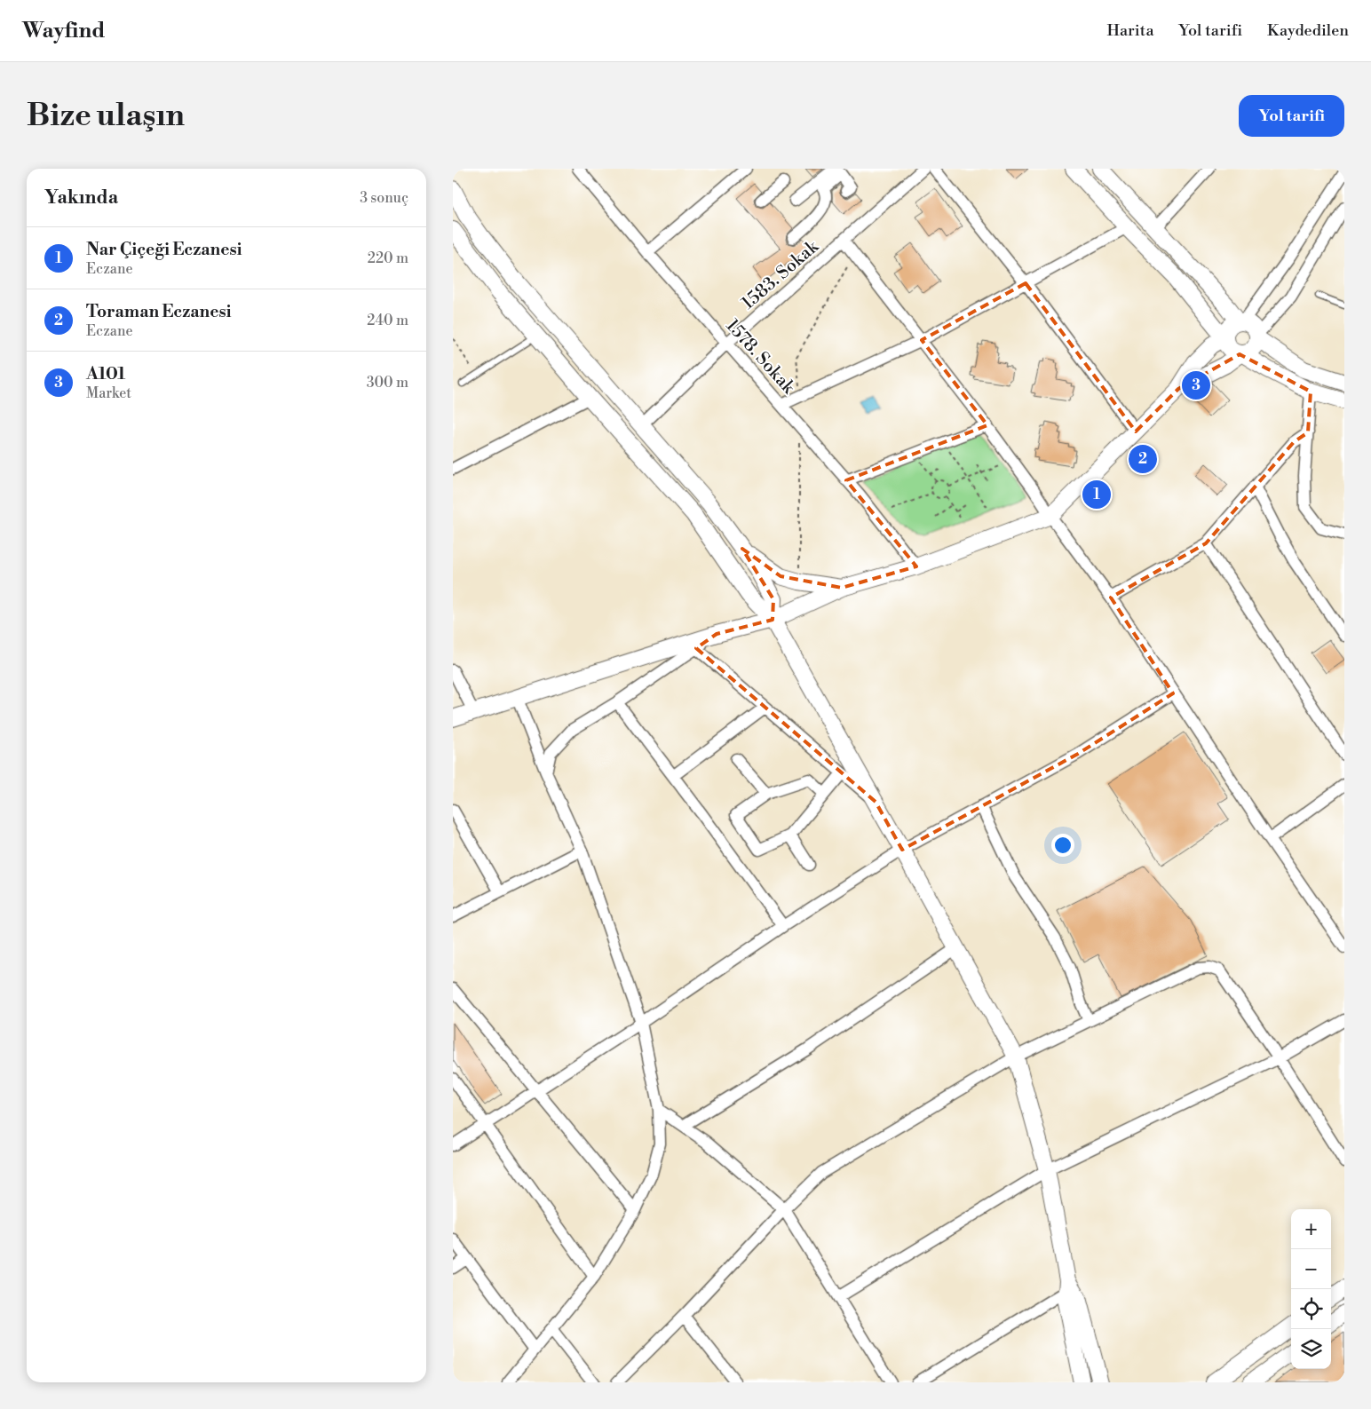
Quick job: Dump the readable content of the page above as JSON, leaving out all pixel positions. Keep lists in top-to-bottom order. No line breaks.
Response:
{"streets":{"street":["1583. Sokak","1578. Sokak"]},"crossings":[["1583. Sokak","1578. Sokak"]],"page":{"header":"Wayfind","nav":["Harita","Yol tarifi","Kaydedilen"],"buttons":"Yol tarifi","title":"Bize ulaşın","heading":["Yakında","3 sonuç"],"list":[{"mark":"1","name":"Nar Çiçeği Eczanesi","note":"Eczane","value":"220 m"},{"mark":"2","name":"Toraman Eczanesi","note":"Eczane","value":"240 m"},{"mark":"3","name":"A101","note":"Market","value":"300 m"}],"pins":["3","2","1"],"map_buttons":["+","−"]}}
